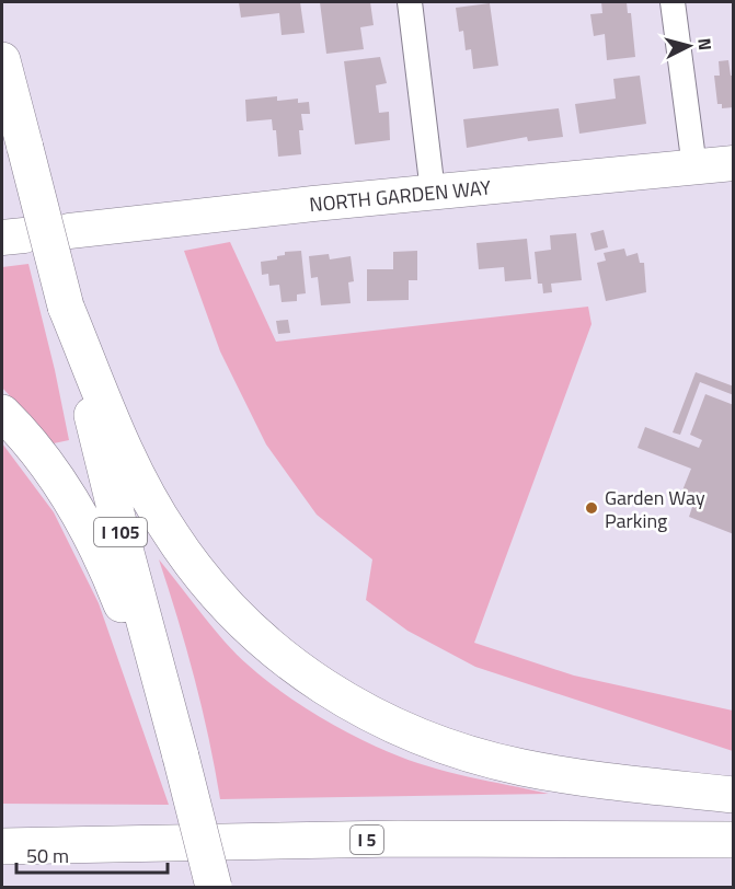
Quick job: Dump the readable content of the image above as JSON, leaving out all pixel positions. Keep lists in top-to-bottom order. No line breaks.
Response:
{"streets":{"highway":["I 105","I 5"],"street":["NORTH GARDEN WAY"]},"places":["Garden Way Parking"],"scale_bar":"50 m","north":"right"}
